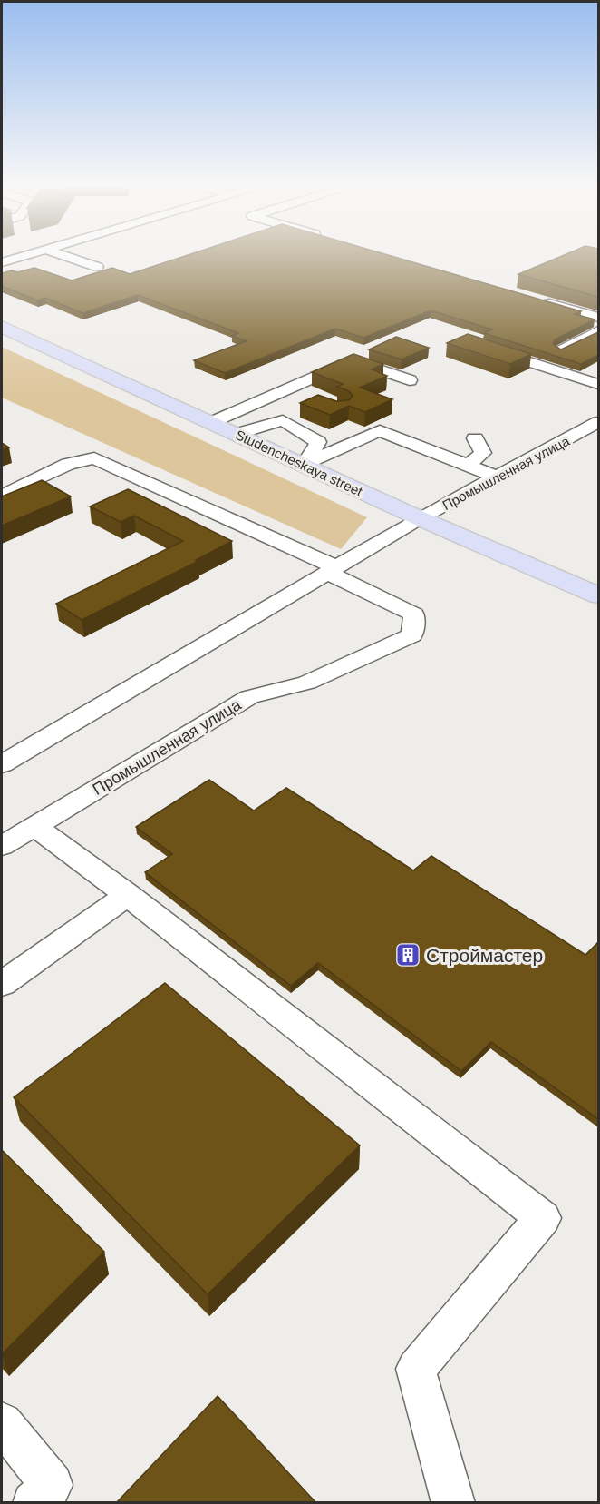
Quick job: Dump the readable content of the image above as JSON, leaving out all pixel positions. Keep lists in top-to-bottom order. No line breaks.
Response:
{"streets":{"main road":["Studencheskaya street"],"street":["Промышленная улица"]},"crossings":[["Studencheskaya street","Промышленная улица"]],"places":{"building":["Строймастер"]}}
